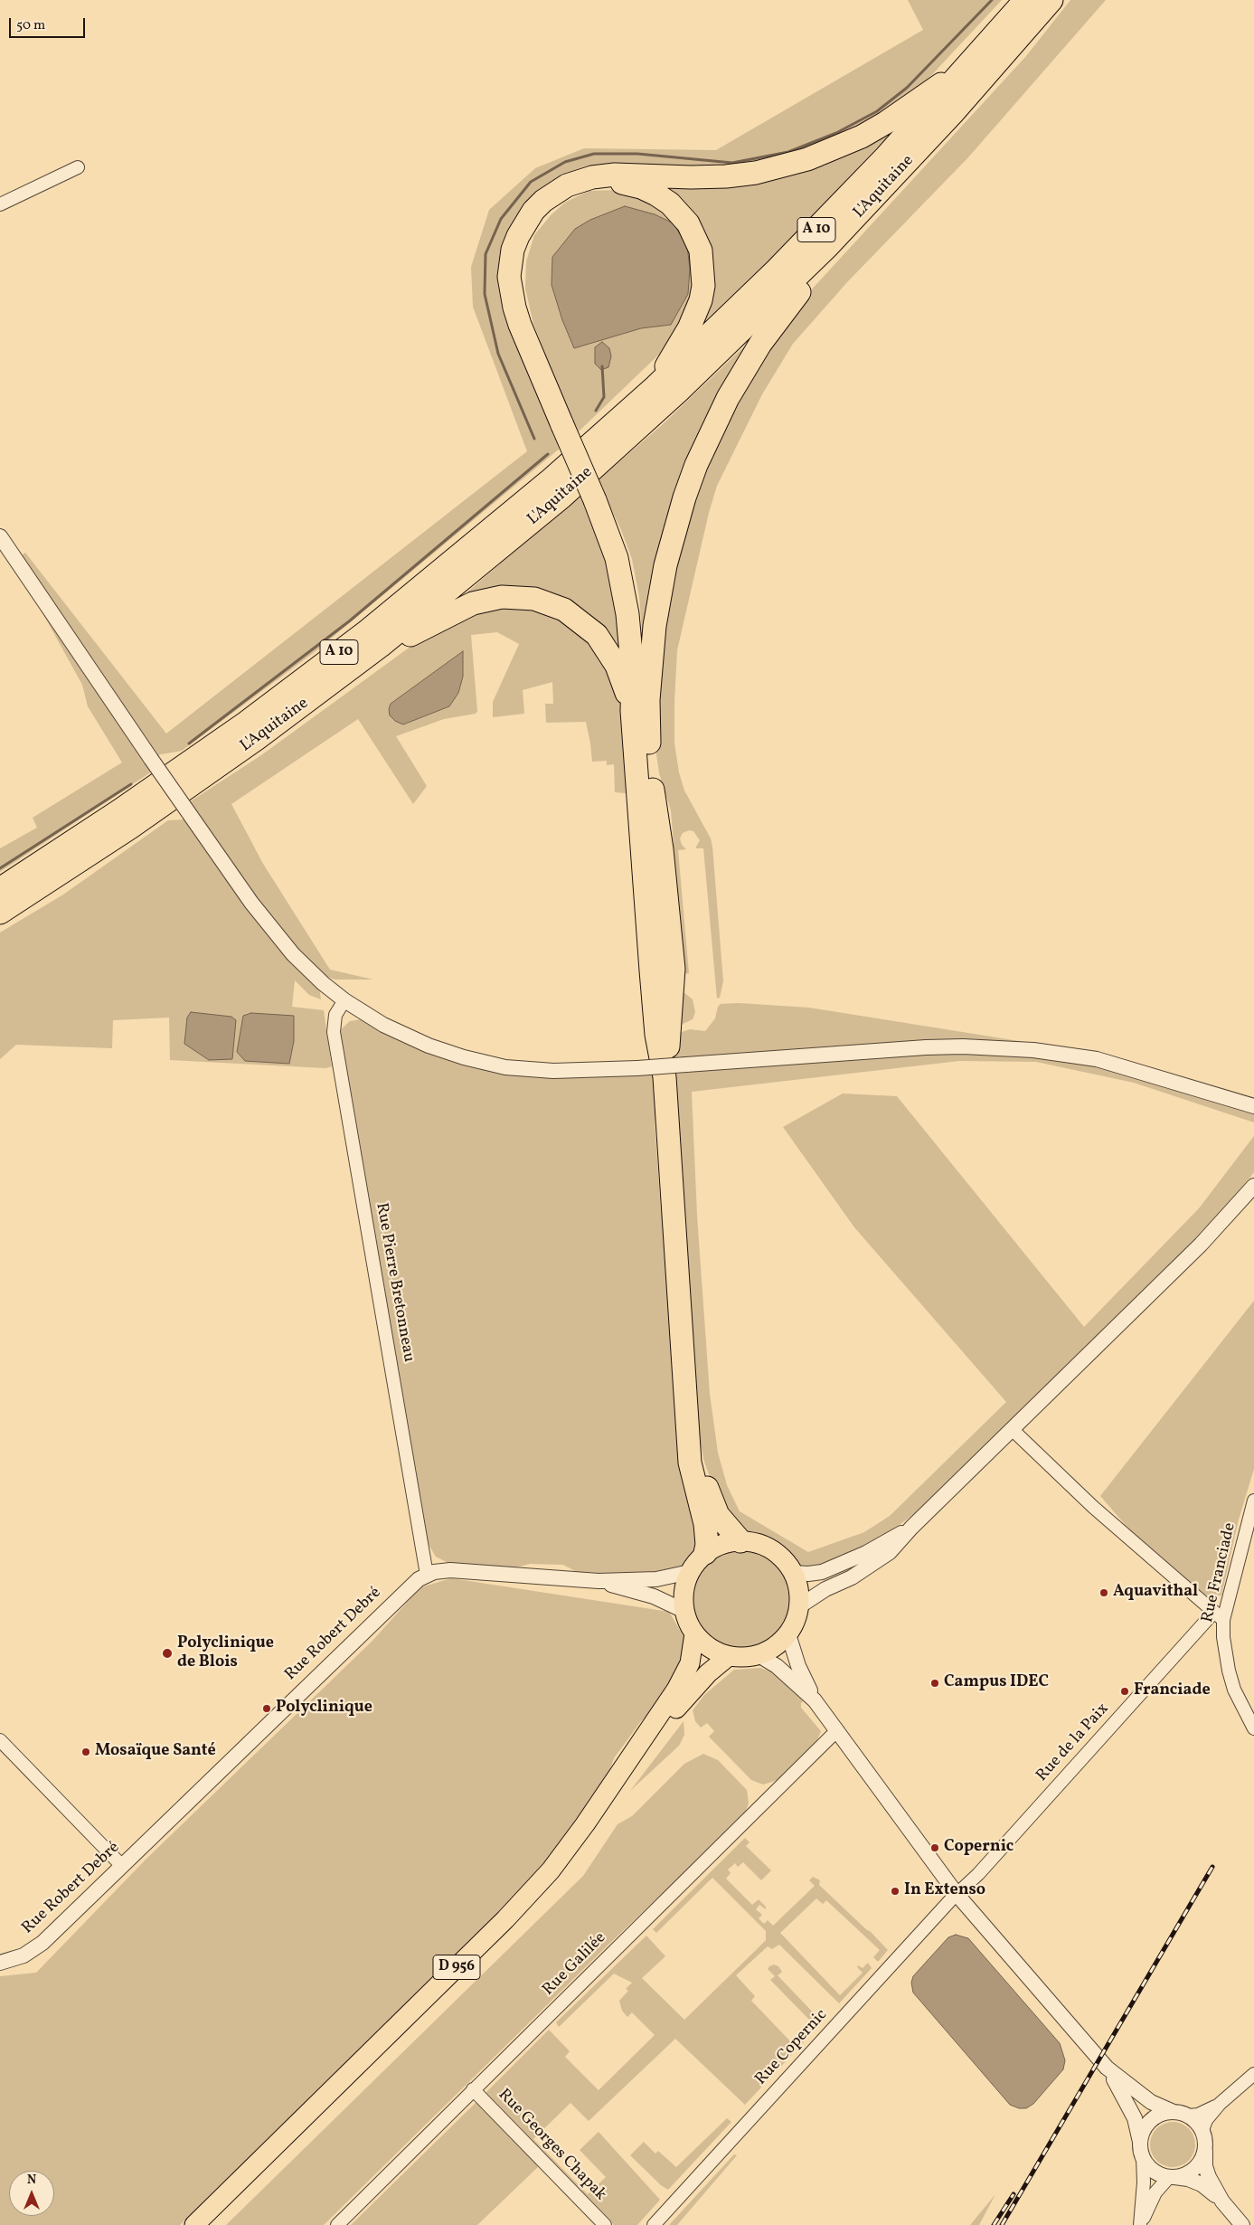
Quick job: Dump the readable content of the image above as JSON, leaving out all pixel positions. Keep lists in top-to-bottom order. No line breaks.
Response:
{"streets":{"highway":["L'Aquitaine","A 10"],"main road":["D 956"],"street":["Rue Pierre Bretonneau","Rue Franciade","Rue Robert Debré","Rue de la Paix","Rue Galilée","Rue Copernic","Rue Georges Chapak"]},"crossings":[["Rue Pierre Bretonneau","Rue Robert Debré"],["Rue Franciade","Rue de la Paix"],["Rue de la Paix","Rue Copernic"],["Rue Galilée","Rue Georges Chapak"]],"places":["Aquavithal","Polyclinique de Blois","Campus IDEC","Franciade","Polyclinique","Mosaïque Santé","Copernic","In Extenso"],"scale_bar":"50 m","north":"top"}
